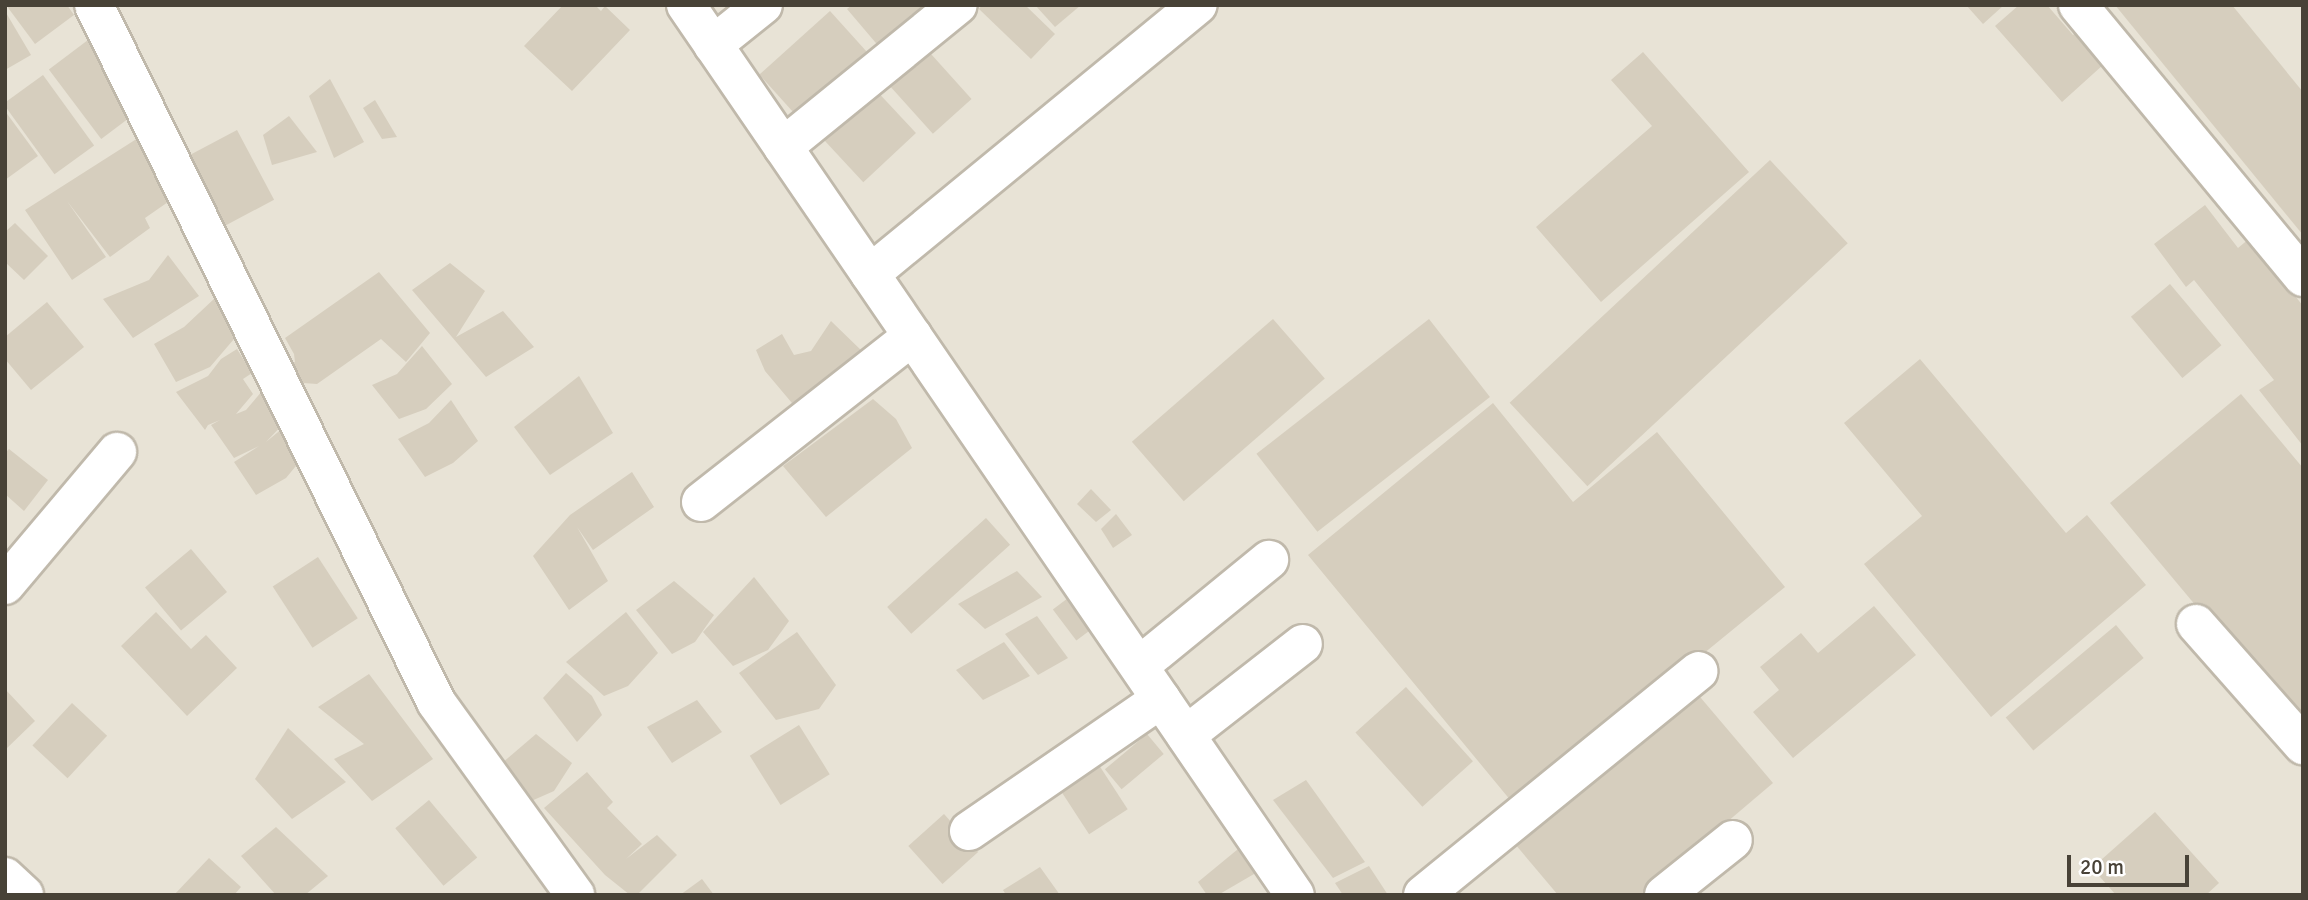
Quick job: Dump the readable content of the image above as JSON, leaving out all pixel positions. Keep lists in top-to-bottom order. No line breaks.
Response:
{"scale_bar":"20 m"}
